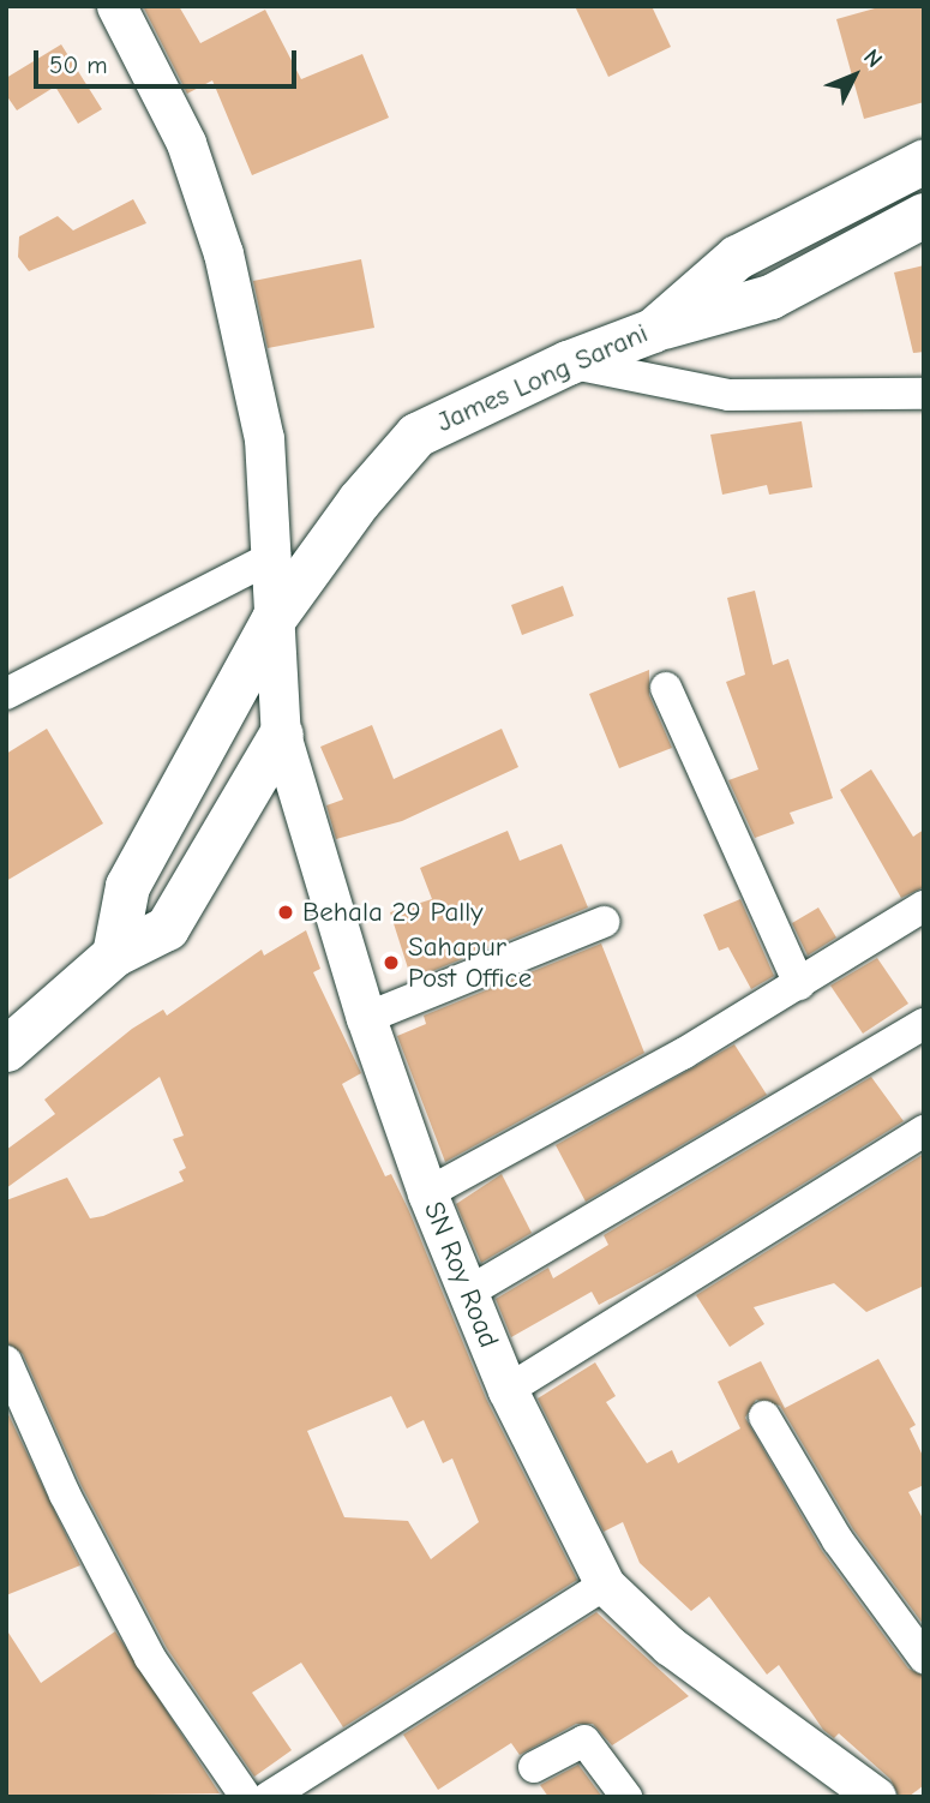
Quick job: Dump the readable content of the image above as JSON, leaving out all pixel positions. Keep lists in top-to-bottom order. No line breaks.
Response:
{"streets":{"main road":["James Long Sarani"],"street":["SN Roy Road"]},"crossings":[["James Long Sarani","SN Roy Road"]],"places":["Behala 29 Pally","Sahapur Post Office"],"scale_bar":"50 m","north":"top right"}
